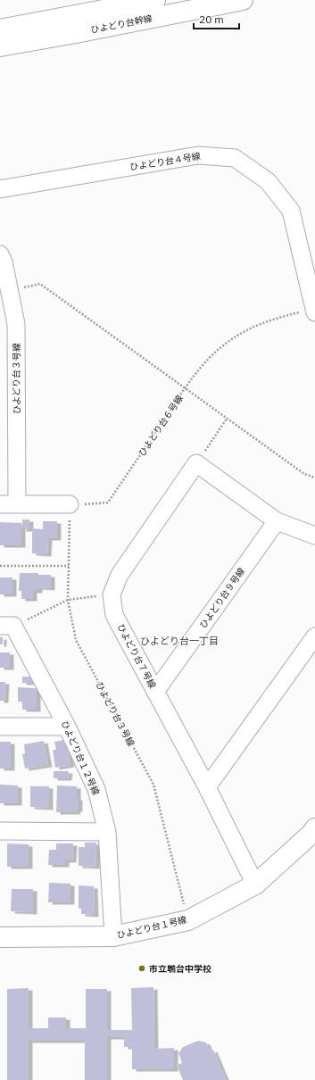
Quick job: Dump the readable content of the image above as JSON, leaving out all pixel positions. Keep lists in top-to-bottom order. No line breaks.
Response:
{"streets":{"street":["ひよどり台幹線","ひよどり台４号線","ひよどり台３号線","ひよどり台９号線","ひよどり台７号線","ひよどり台１２号線","ひよどり台１号線"],"path":["ひよどり台６号線"]},"crossings":[["ひよどり台４号線","ひよどり台６号線"],["ひよどり台３号線","ひよどり台６号線"],["ひよどり台３号線","ひよどり台１号線"],["ひよどり台９号線","ひよどり台７号線"],["ひよどり台７号線","ひよどり台１号線"],["ひよどり台１２号線","ひよどり台１号線"]],"districts":["ひよどり台一丁目"],"places":["市立鵯台中学校"],"scale_bar":"20 m"}
